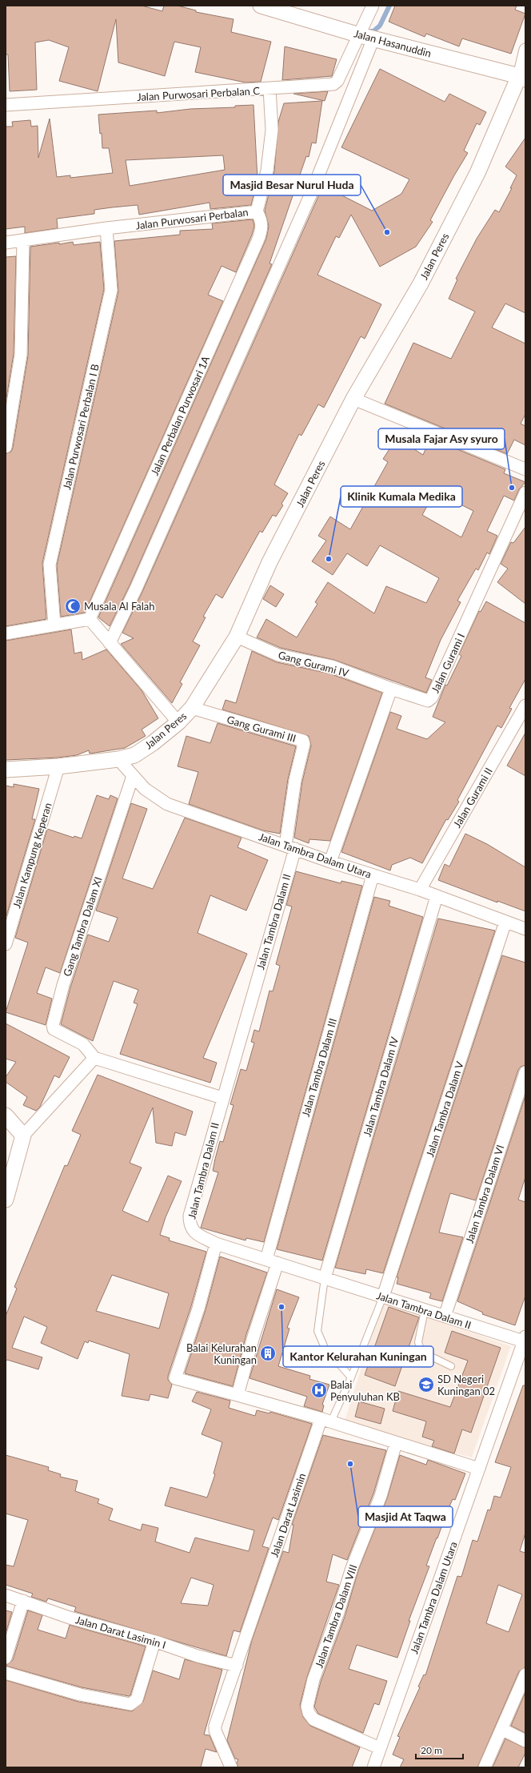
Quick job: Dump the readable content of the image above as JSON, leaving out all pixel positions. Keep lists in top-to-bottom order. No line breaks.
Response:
{"streets":{"street":["Jalan Hasanuddin","Jalan Purwosari Perbalan C","Jalan Purwosari Perbalan","Jalan Peres","Jalan Perbalan Purwosari 1A","Jalan Purwosari Perbalan I B","Jalan Gurami I","Gang Gurami IV","Gang Gurami III","Jalan Gurami II","Jalan Kampung Keperan","Jalan Tambra Dalam Utara","Jalan Tambra Dalam II","Gang Tambra Dalam XI","Jalan Tambra Dalam III","Jalan Tambra Dalam IV","Jalan Tambra Dalam V","Jalan Tambra Dalam VI","Jalan Darat Lasimin","Jalan Tambra Dalam VIII","Jalan Darat Lasimin I"]},"crossings":[["Jalan Hasanuddin","Jalan Purwosari Perbalan C"],["Jalan Hasanuddin","Jalan Peres"],["Jalan Purwosari Perbalan C","Jalan Purwosari Perbalan"],["Jalan Purwosari Perbalan","Jalan Perbalan Purwosari 1A"],["Jalan Purwosari Perbalan","Jalan Purwosari Perbalan I B"],["Jalan Peres","Gang Gurami IV"],["Jalan Peres","Gang Gurami III"],["Jalan Peres","Jalan Kampung Keperan"],["Jalan Peres","Jalan Tambra Dalam Utara"],["Jalan Gurami I","Gang Gurami IV"],["Gang Gurami III","Jalan Tambra Dalam Utara"],["Gang Gurami III","Jalan Tambra Dalam II"],["Jalan Gurami II","Jalan Tambra Dalam Utara"],["Jalan Tambra Dalam Utara","Jalan Tambra Dalam II"],["Jalan Tambra Dalam Utara","Gang Tambra Dalam XI"],["Jalan Tambra Dalam Utara","Jalan Tambra Dalam III"],["Jalan Tambra Dalam Utara","Jalan Tambra Dalam IV"],["Jalan Tambra Dalam Utara","Jalan Tambra Dalam V"],["Jalan Tambra Dalam Utara","Jalan Tambra Dalam VIII"],["Jalan Tambra Dalam II","Jalan Tambra Dalam III"],["Jalan Tambra Dalam II","Jalan Tambra Dalam IV"],["Jalan Tambra Dalam II","Jalan Tambra Dalam V"],["Jalan Tambra Dalam II","Jalan Tambra Dalam VI"],["Jalan Darat Lasimin","Jalan Darat Lasimin I"]],"places":{"other":["Masjid Besar Nurul Huda","Musala Fajar Asy syuro","Klinik Kumala Medika","Kantor Kelurahan Kuningan","Masjid At Taqwa"],"mosque":["Musala Al Falah"],"building":["Balai Kelurahan Kuningan"],"school or university":["SD Negeri Kuningan 02"],"hospital":["Balai Penyuluhan KB"]},"scale_bar":"20 m"}
